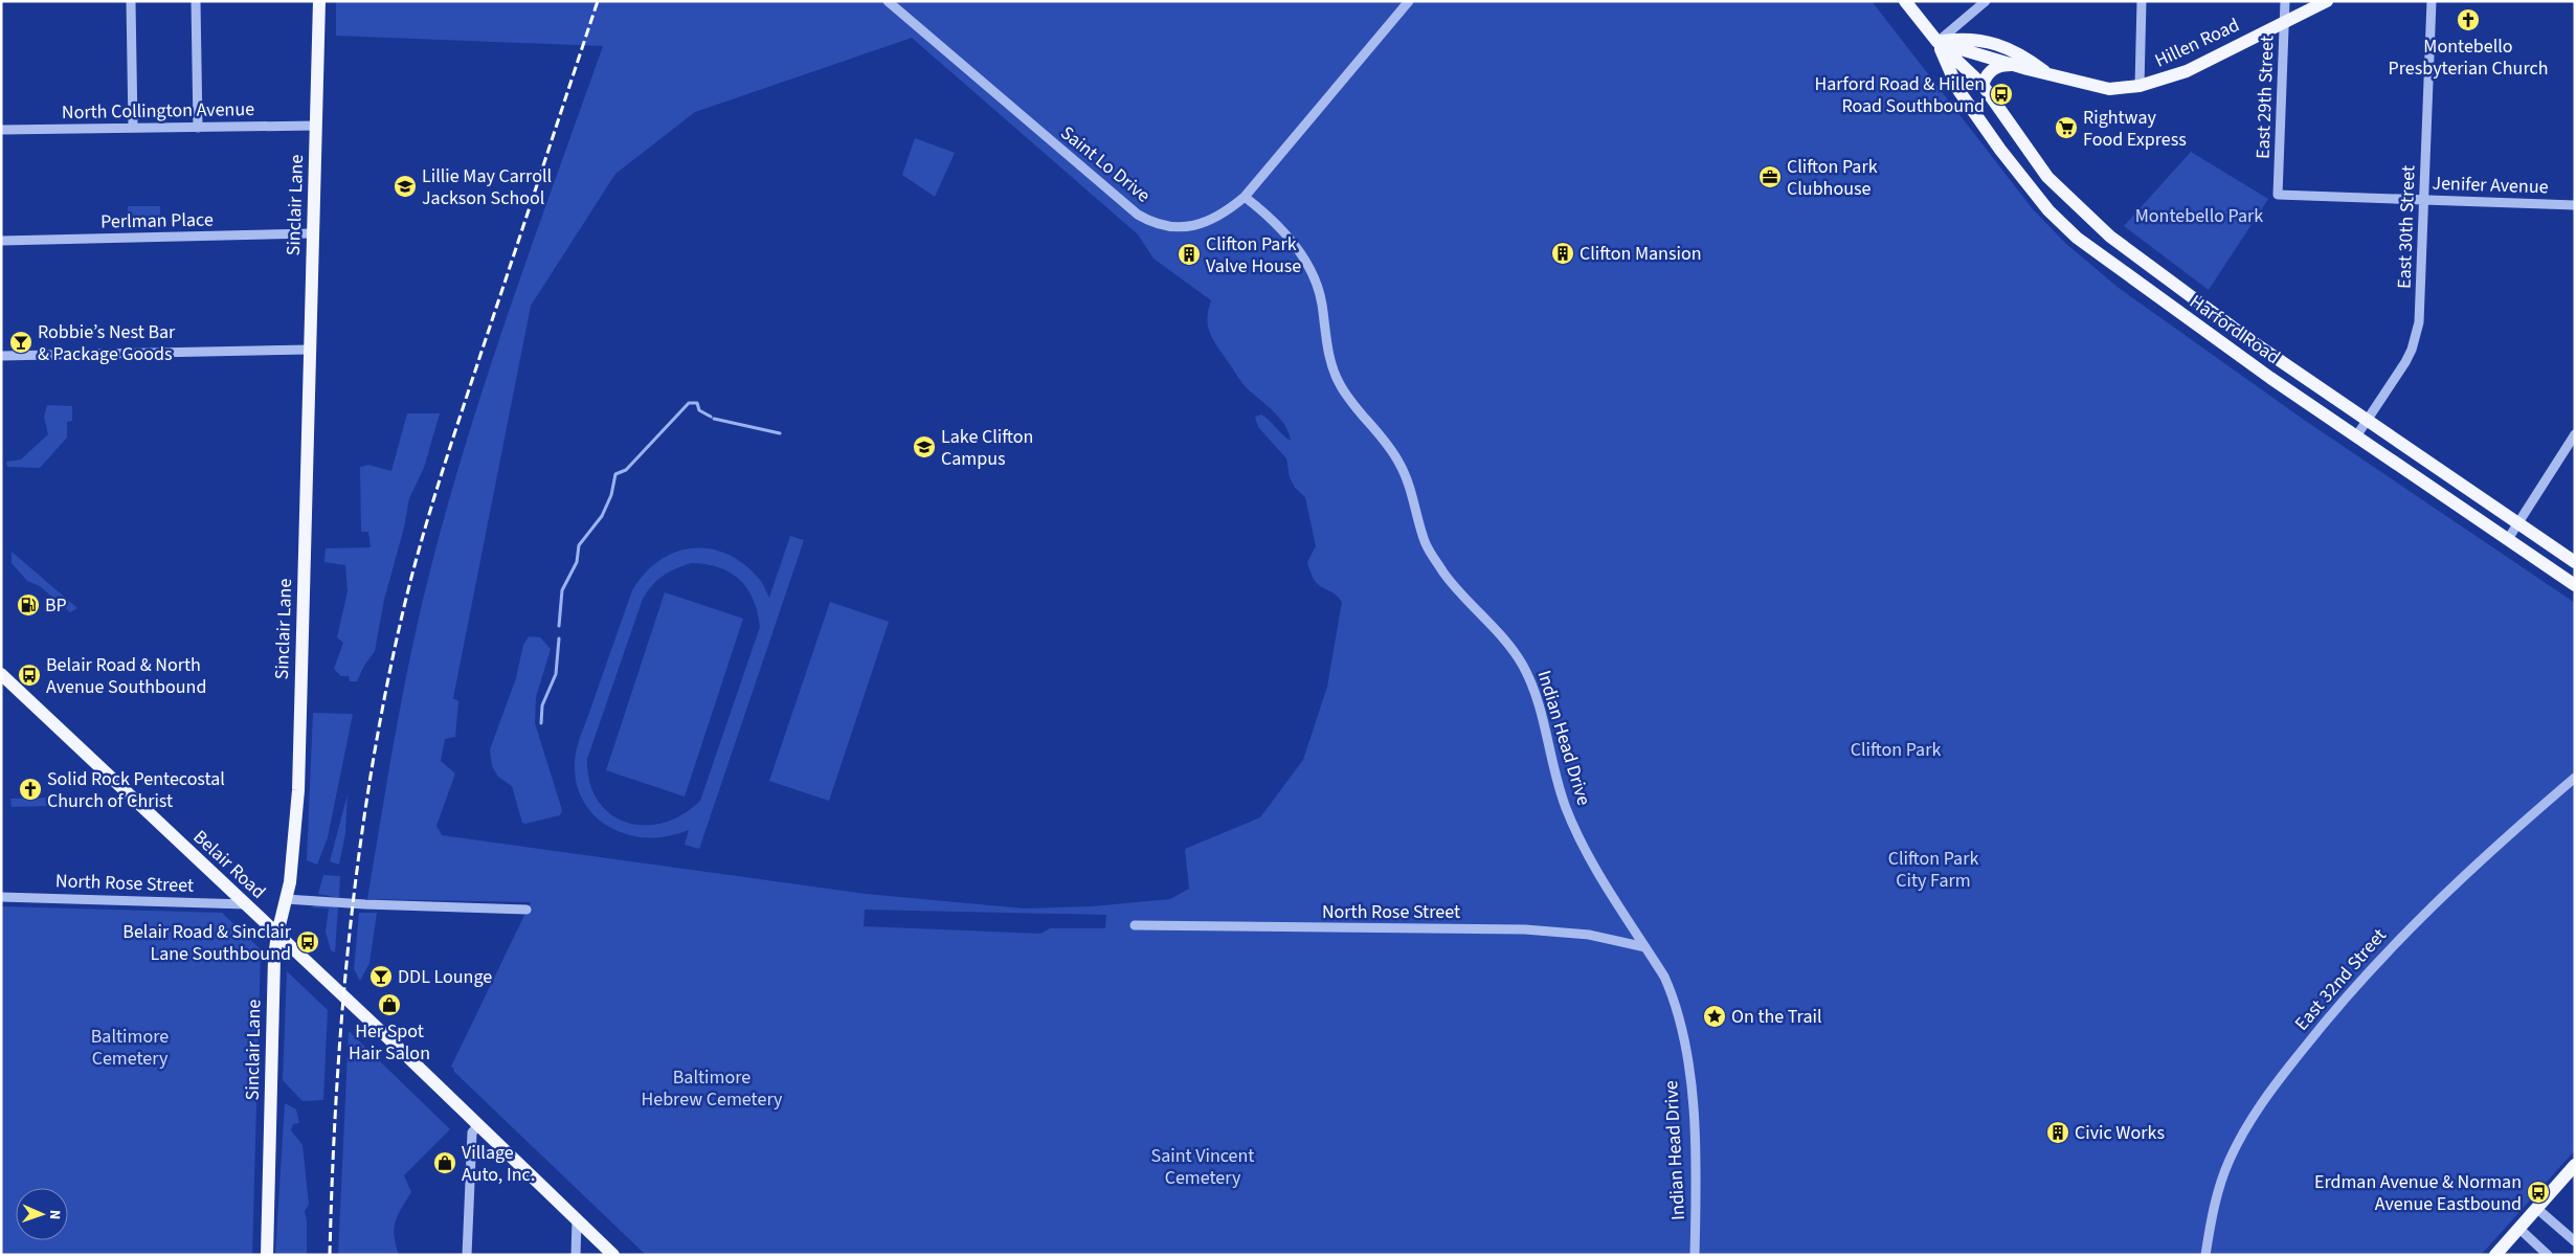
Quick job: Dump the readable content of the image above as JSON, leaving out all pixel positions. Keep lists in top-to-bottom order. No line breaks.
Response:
{"streets":{"main road":["Hillen Road","Sinclair Lane","Harford Road","Belair Road"],"street":["East 29th Street","North Collington Avenue","Saint Lo Drive","Jenifer Avenue","Perlman Place","East 30th Street","Indian Head Drive","North Rose Street","East 32nd Street"]},"crossings":[["Hillen Road","East 29th Street"],["Hillen Road","Harford Road"],["East 29th Street","Jenifer Avenue"],["North Collington Avenue","Sinclair Lane"],["Saint Lo Drive","Indian Head Drive"],["Jenifer Avenue","East 30th Street"],["Sinclair Lane","Perlman Place"],["Sinclair Lane","Belair Road"],["East 30th Street","Harford Road"],["Indian Head Drive","North Rose Street"],["Belair Road","North Rose Street"]],"parks":["Montebello Park","Clifton Park","Clifton Park City Farm","Baltimore Cemetery","Baltimore Hebrew Cemetery","Saint Vincent Cemetery"],"places":{"church":["Montebello Presbyterian Church","Solid Rock Pentecostal Church of Christ"],"bus stop":["Harford Road & Hillen Road Southbound","Belair Road & North Avenue Southbound","Belair Road & Sinclair Lane Southbound","Erdman Avenue & Norman Avenue Eastbound"],"supermarket":["Rightway Food Express"],"office":["Clifton Park Clubhouse"],"school or university":["Lillie May Carroll Jackson School","Lake Clifton Campus"],"building":["Clifton Mansion","Clifton Park Valve House","Civic Works"],"bar":["Robbie’s Nest Bar & Package Goods","DDL Lounge"],"fuel station":["BP"],"shop":["Her Spot Hair Salon","Village Auto, Inc."],"place":["On the Trail"]},"north":"right"}
